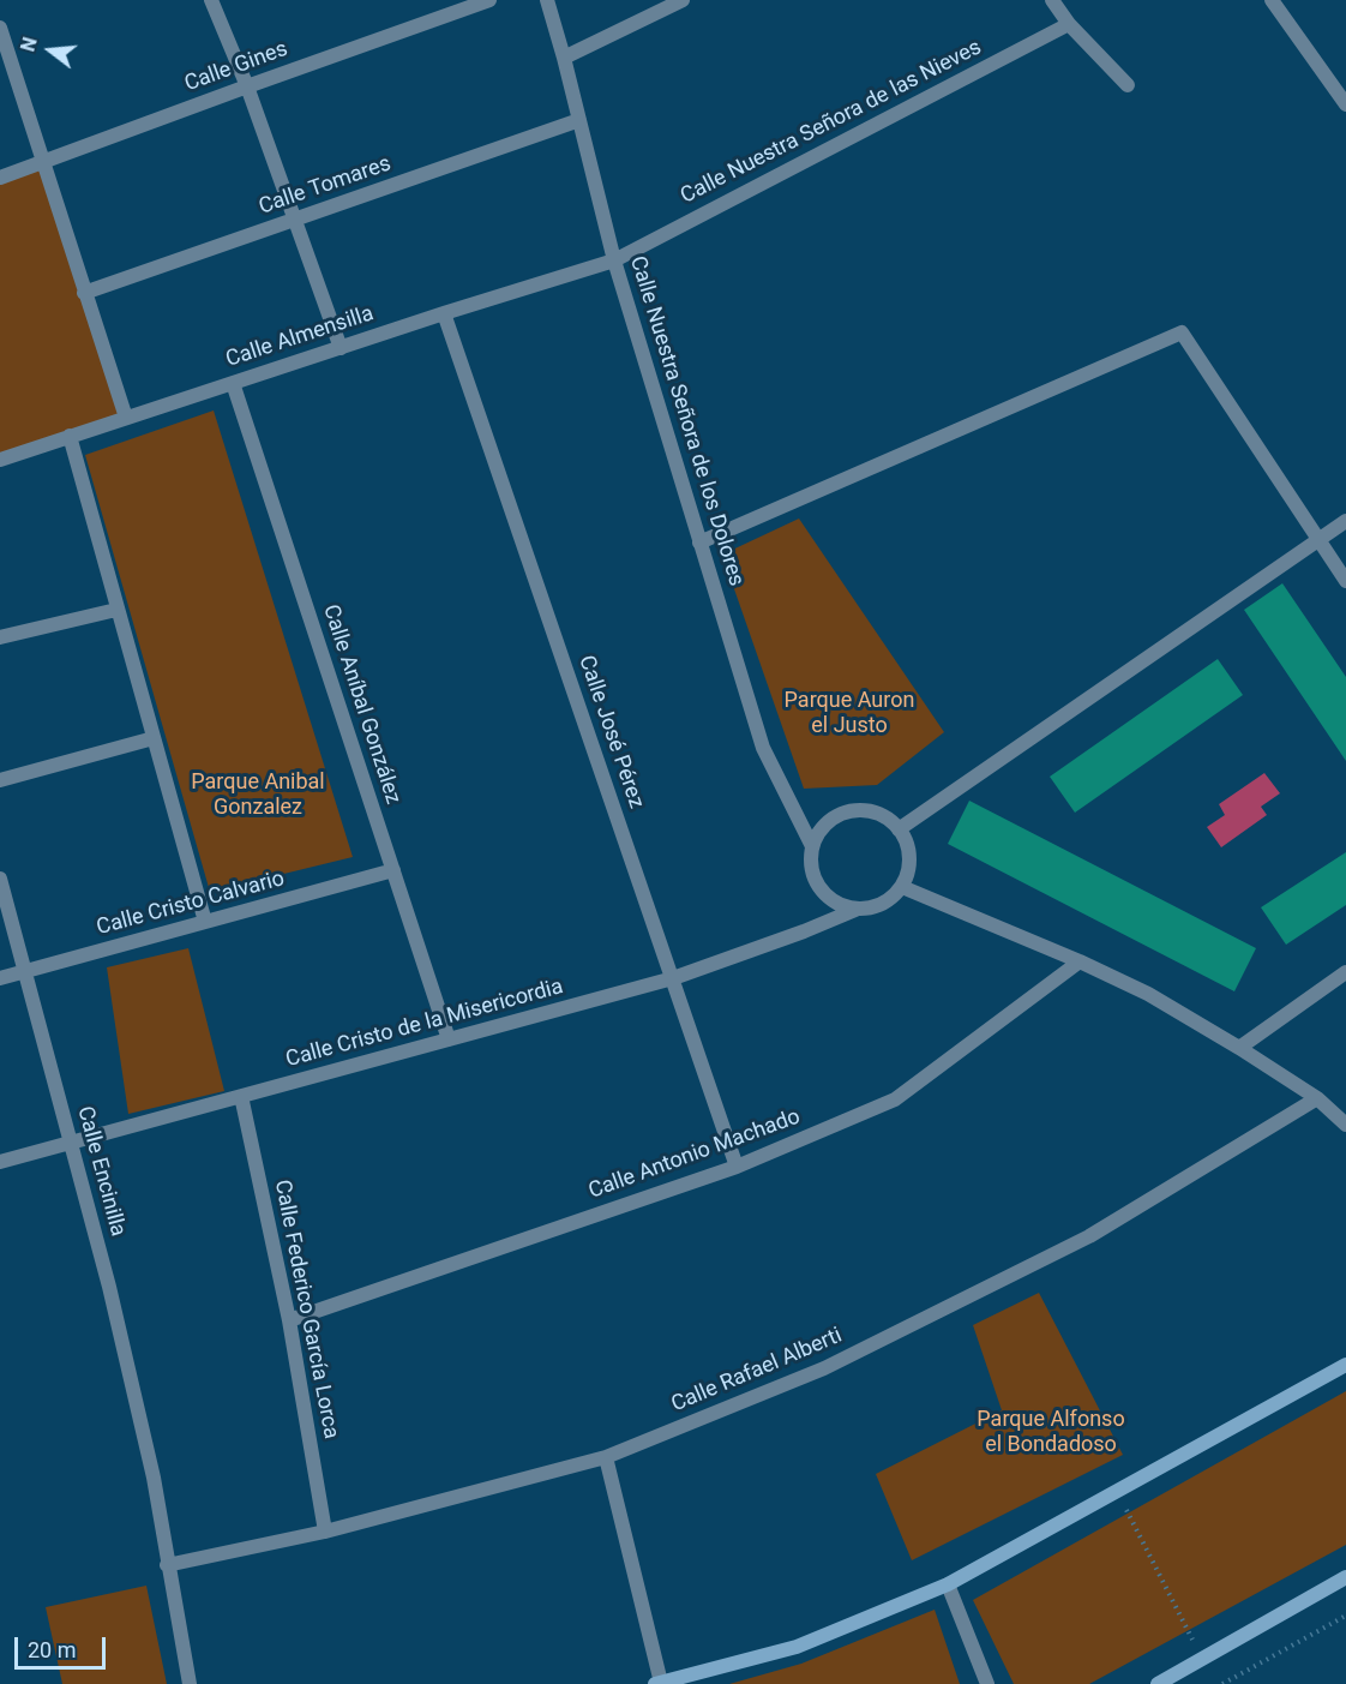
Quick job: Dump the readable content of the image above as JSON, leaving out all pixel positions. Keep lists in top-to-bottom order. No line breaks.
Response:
{"streets":{"street":["Calle Gines","Calle Nuestra Señora de las Nieves","Calle Tomares","Calle Almensilla","Calle Nuestra Señora de los Dolores","Calle Aníbal González","Calle José Pérez","Calle Cristo Calvario","Calle Cristo de la Misericordia","Calle Antonio Machado","Calle Encinilla","Calle Federico García Lorca","Calle Rafael Alberti"]},"crossings":[["Calle Nuestra Señora de las Nieves","Calle Almensilla"],["Calle Nuestra Señora de las Nieves","Calle Nuestra Señora de los Dolores"],["Calle Tomares","Calle Nuestra Señora de los Dolores"],["Calle Almensilla","Calle Nuestra Señora de los Dolores"],["Calle Almensilla","Calle Aníbal González"],["Calle Almensilla","Calle José Pérez"],["Calle Nuestra Señora de los Dolores","Calle Cristo de la Misericordia"],["Calle Aníbal González","Calle Cristo Calvario"],["Calle Aníbal González","Calle Cristo de la Misericordia"],["Calle José Pérez","Calle Cristo de la Misericordia"],["Calle José Pérez","Calle Antonio Machado"],["Calle Cristo Calvario","Calle Encinilla"],["Calle Cristo de la Misericordia","Calle Encinilla"],["Calle Cristo de la Misericordia","Calle Federico García Lorca"],["Calle Antonio Machado","Calle Federico García Lorca"],["Calle Encinilla","Calle Rafael Alberti"],["Calle Federico García Lorca","Calle Rafael Alberti"]],"parks":["Parque Auron el Justo","Parque Anibal Gonzalez","Parque Alfonso el Bondadoso"],"scale_bar":"20 m","north":"left"}
